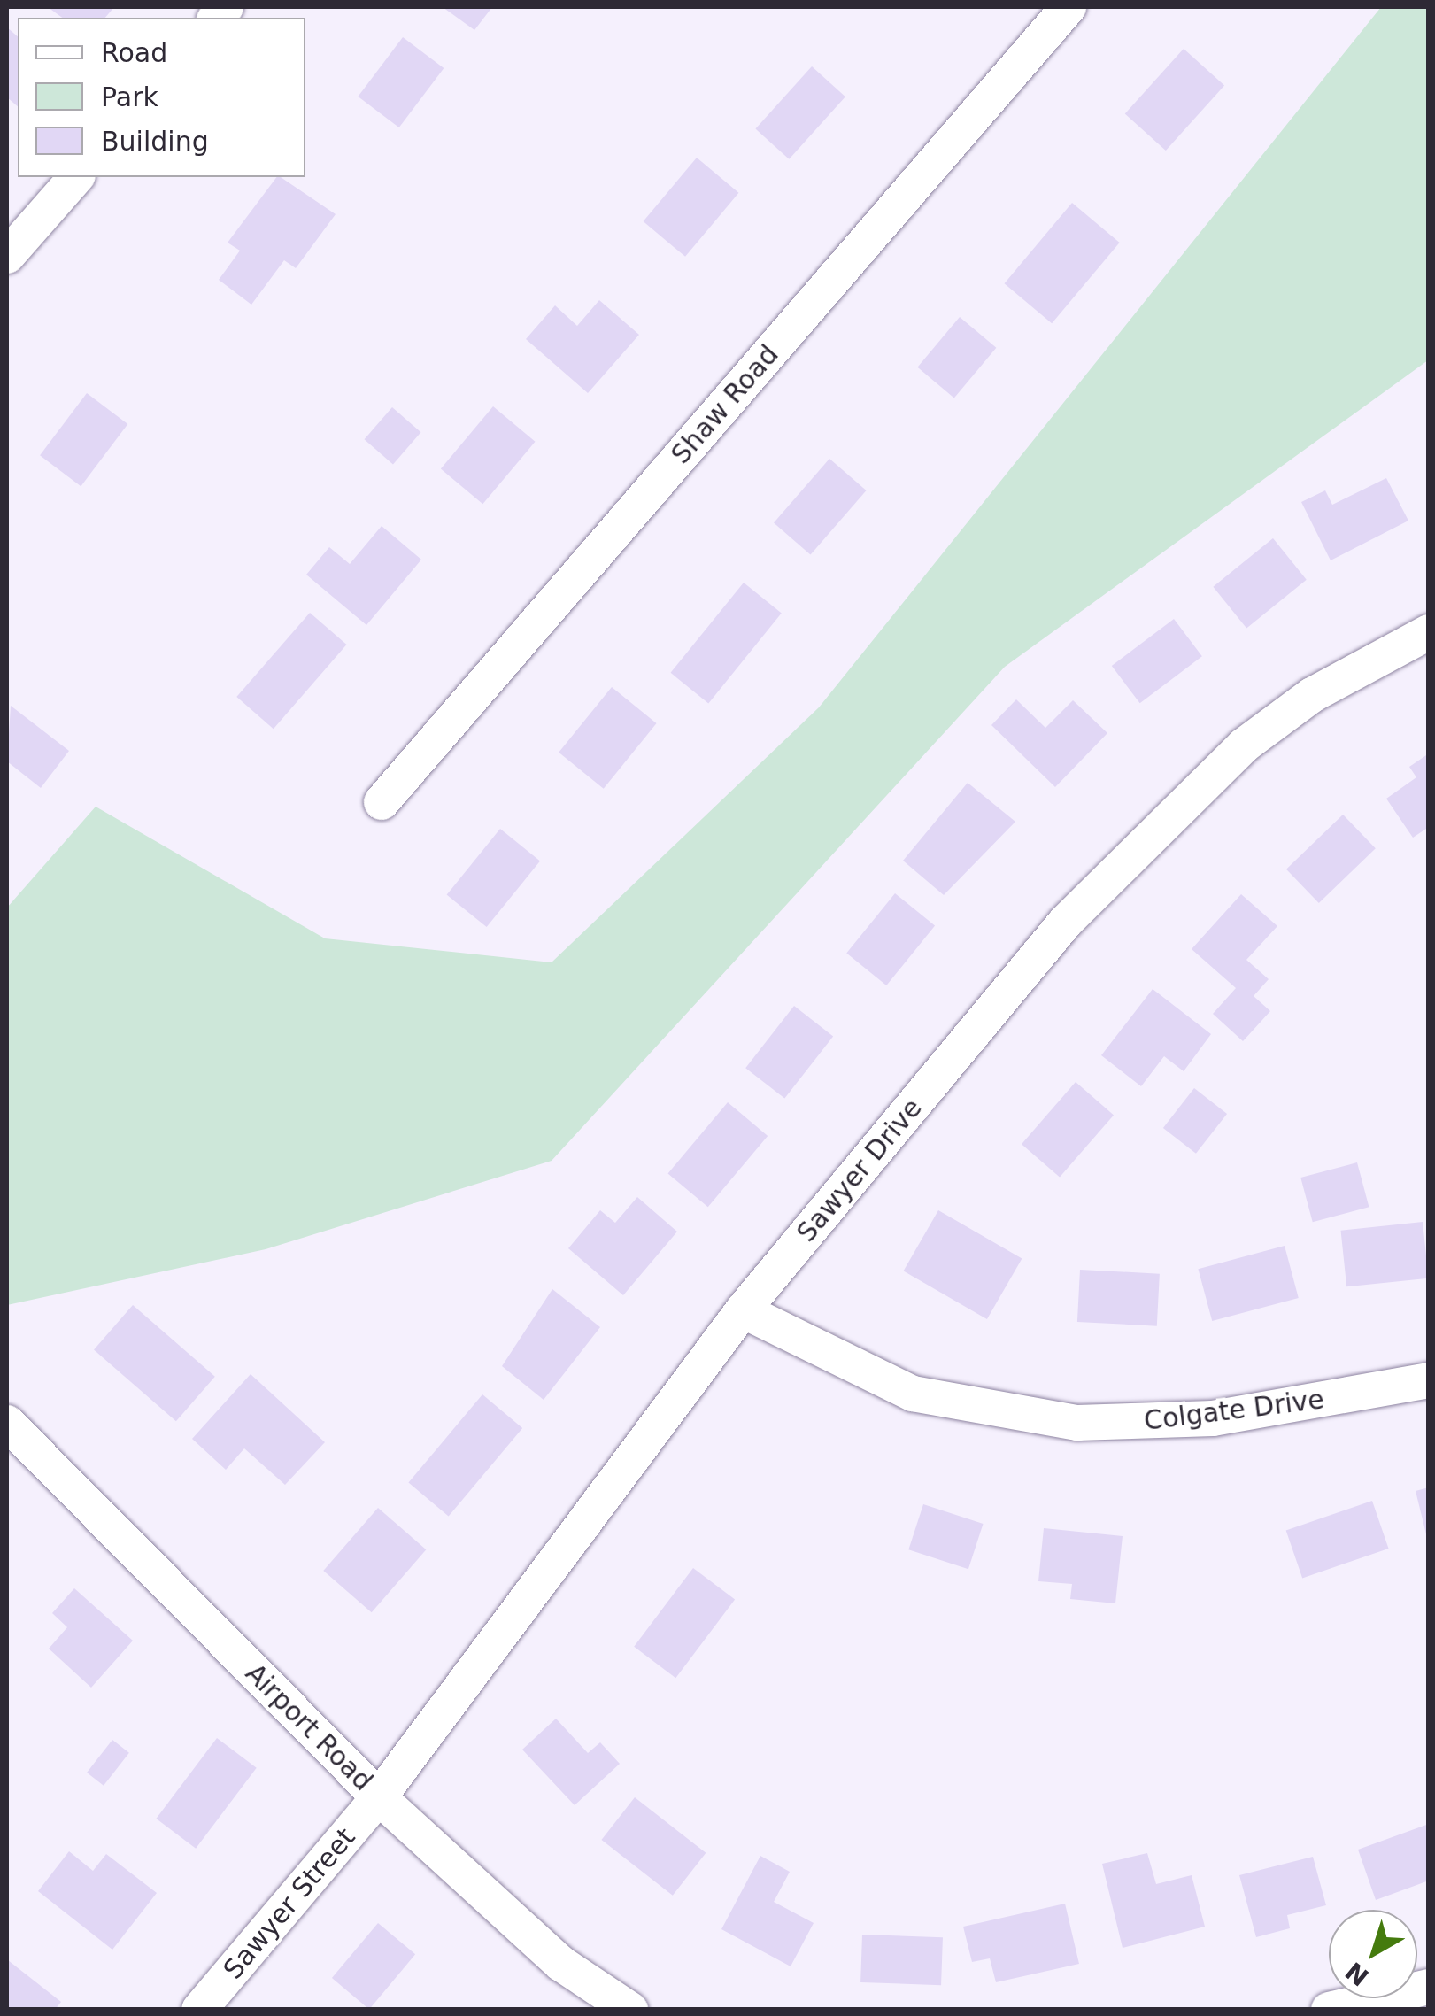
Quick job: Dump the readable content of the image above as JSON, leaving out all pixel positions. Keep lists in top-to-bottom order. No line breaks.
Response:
{"streets":{"street":["Shaw Road","Sawyer Drive","Colgate Drive","Airport Road","Sawyer Street"]},"crossings":[["Sawyer Drive","Colgate Drive"],["Sawyer Drive","Airport Road"],["Sawyer Drive","Sawyer Street"],["Airport Road","Sawyer Street"]],"legend":["Road","Park","Building"],"north":"bottom left"}
